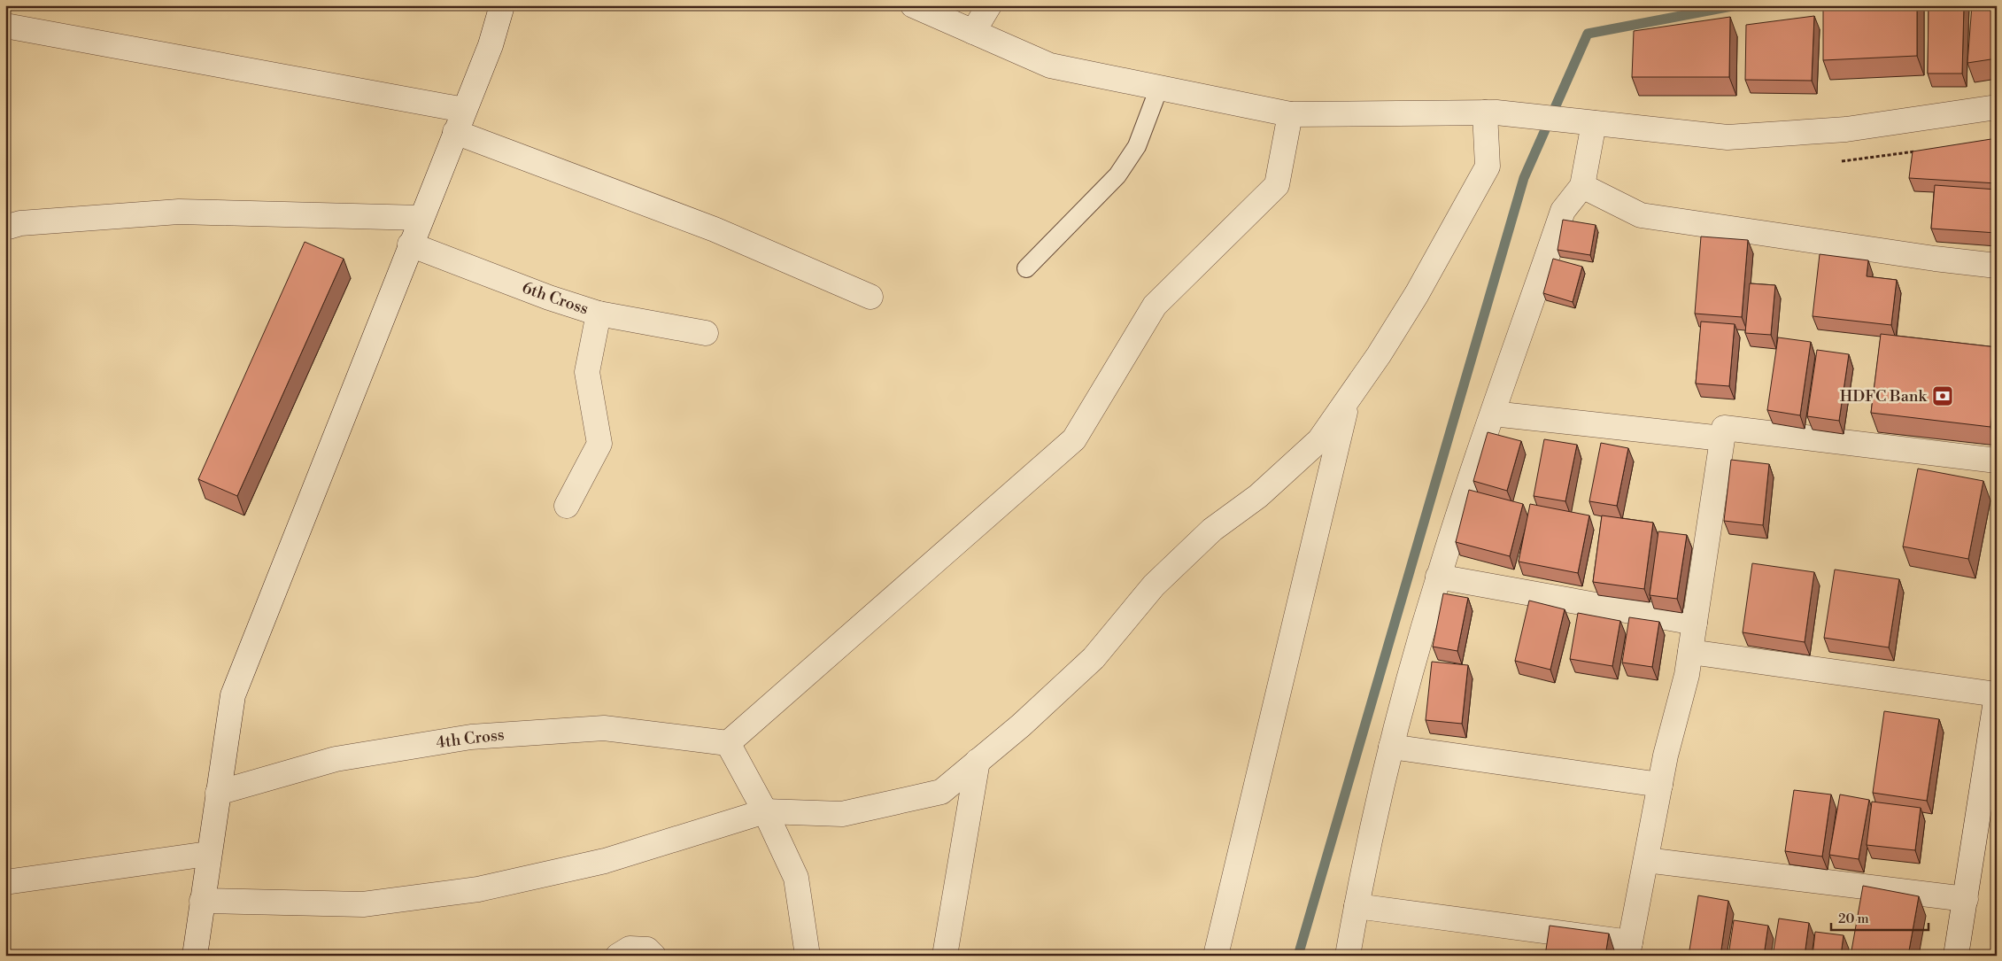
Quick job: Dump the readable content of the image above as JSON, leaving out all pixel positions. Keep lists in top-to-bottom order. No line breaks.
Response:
{"streets":{"street":["6th Cross","4th Cross"]},"places":{"bank":["HDFC Bank"]},"scale_bar":"20 m"}
